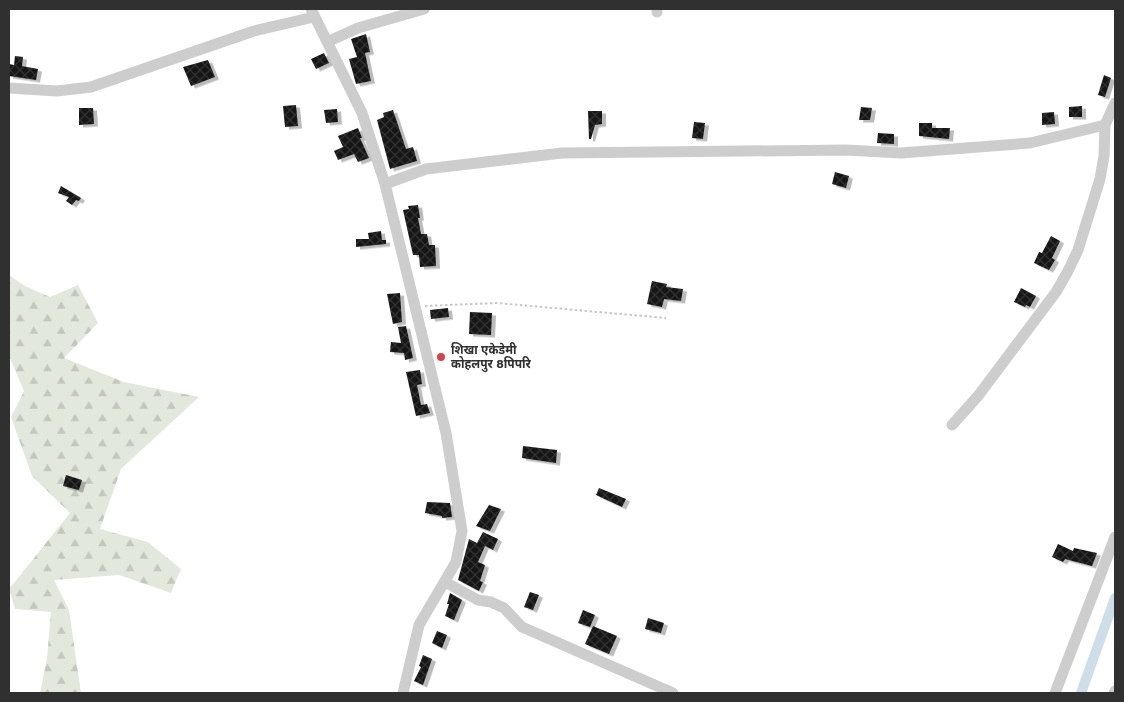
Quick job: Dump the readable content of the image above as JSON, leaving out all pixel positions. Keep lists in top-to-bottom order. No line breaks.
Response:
{"places":["शिखा एकेडेमी कोहलपुर 8पिपरि"]}
